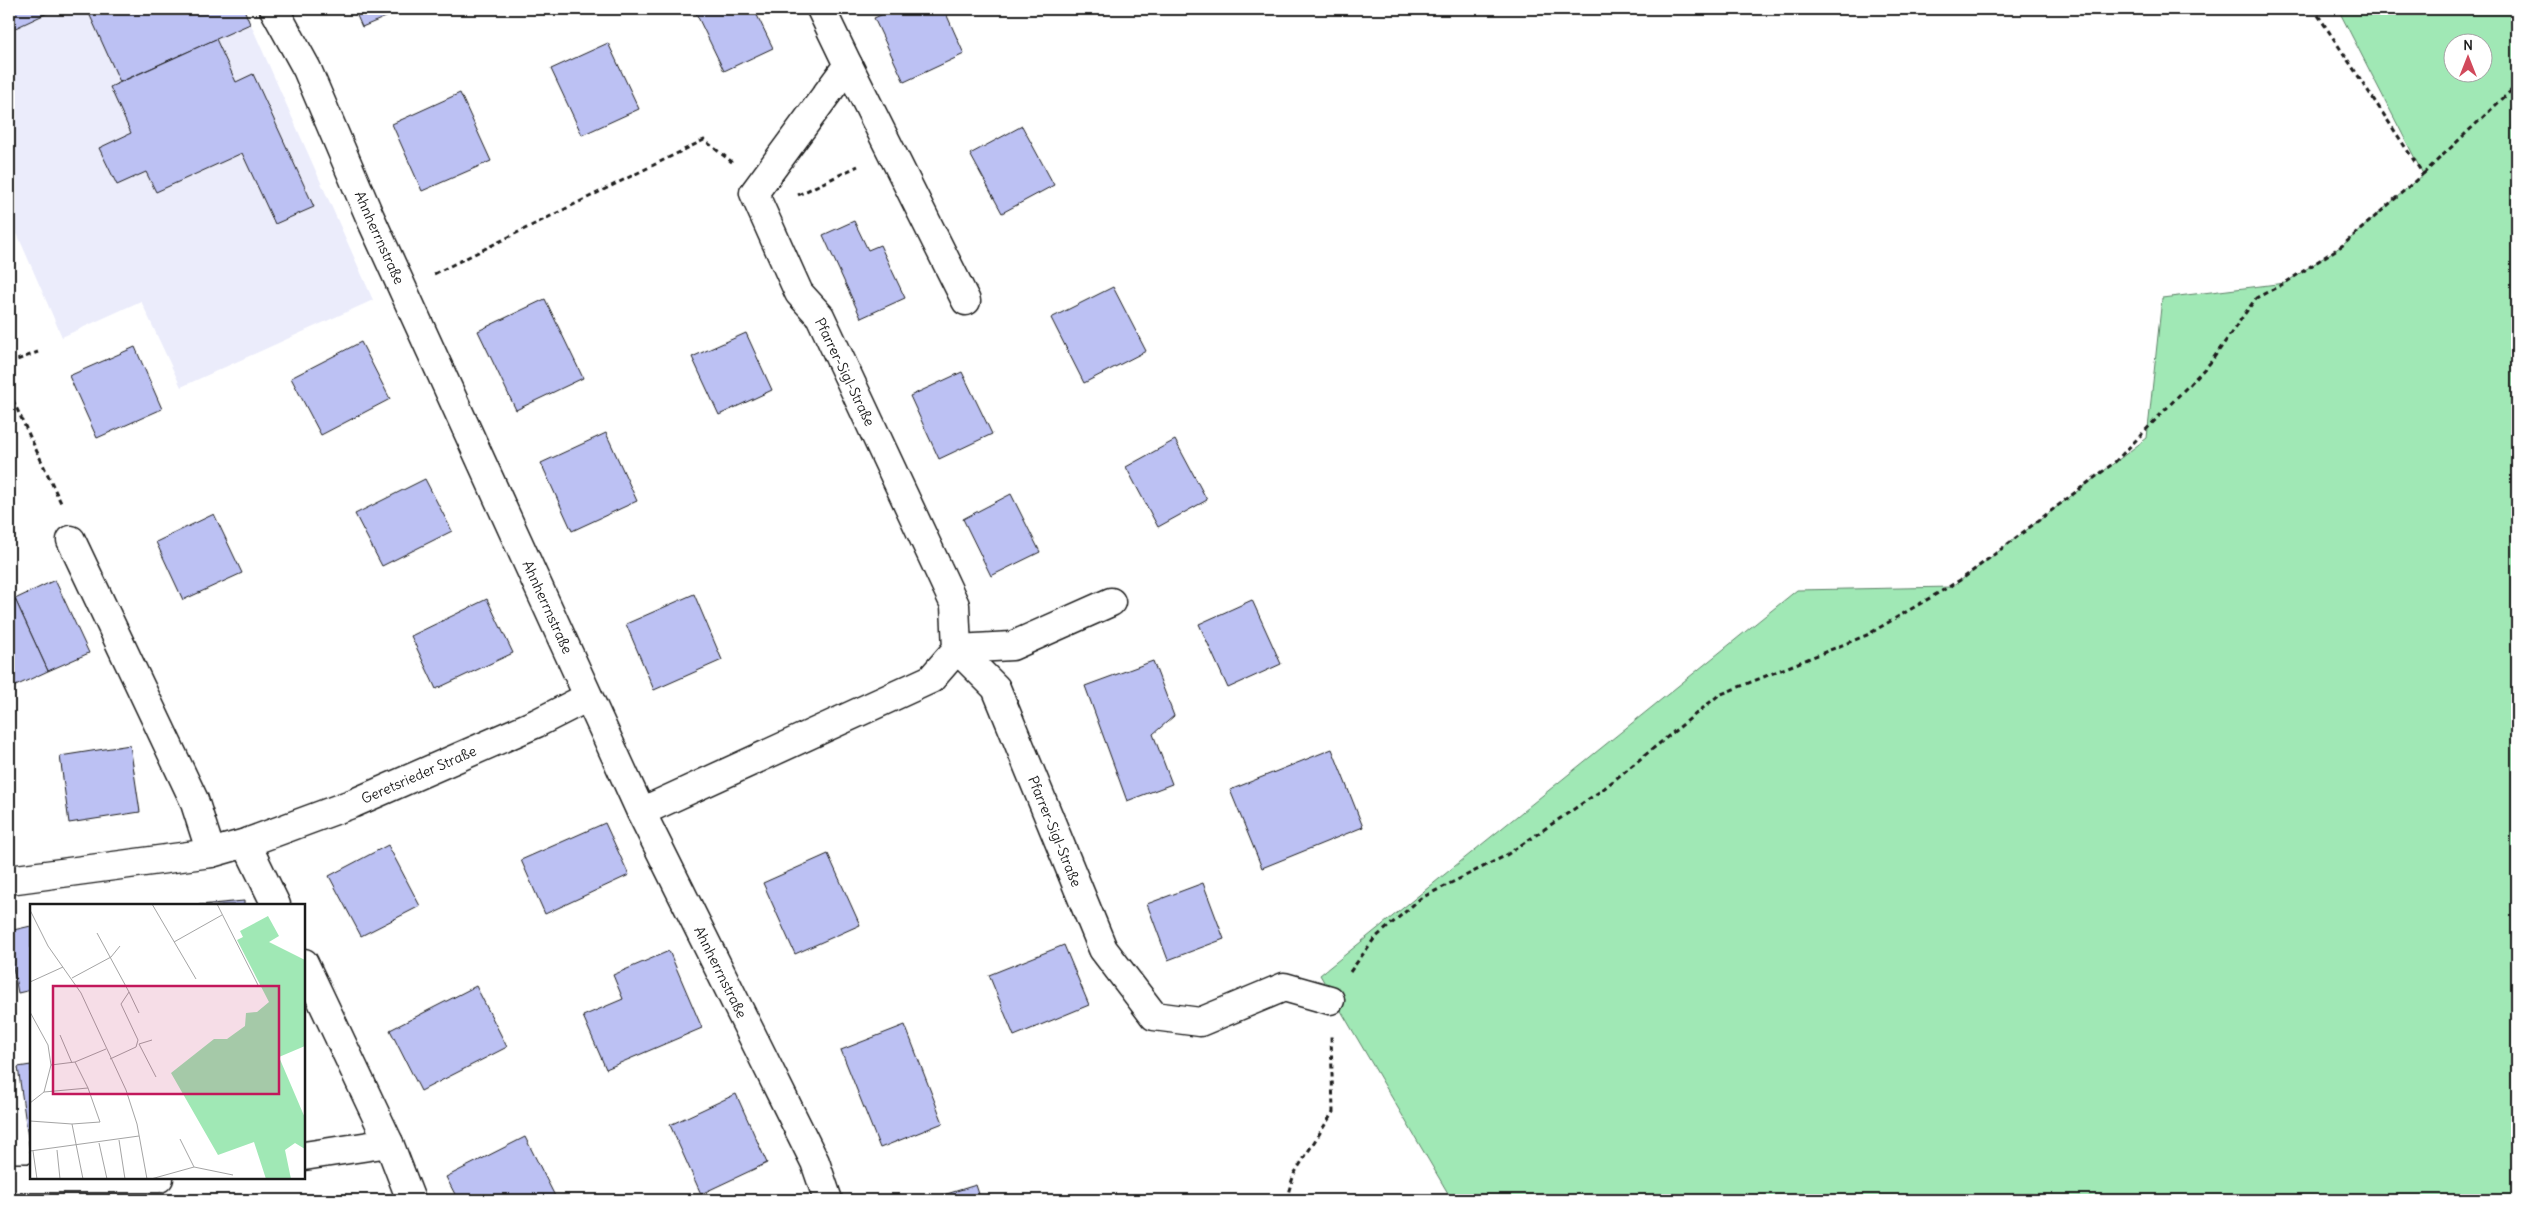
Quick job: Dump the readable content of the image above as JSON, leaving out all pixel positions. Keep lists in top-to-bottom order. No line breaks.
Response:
{"streets":{"street":["Ahnherrnstraße","Pfarrer-Sigl-Straße","Geretsrieder Straße"]},"crossings":[["Ahnherrnstraße","Geretsrieder Straße"]],"north":"top"}
